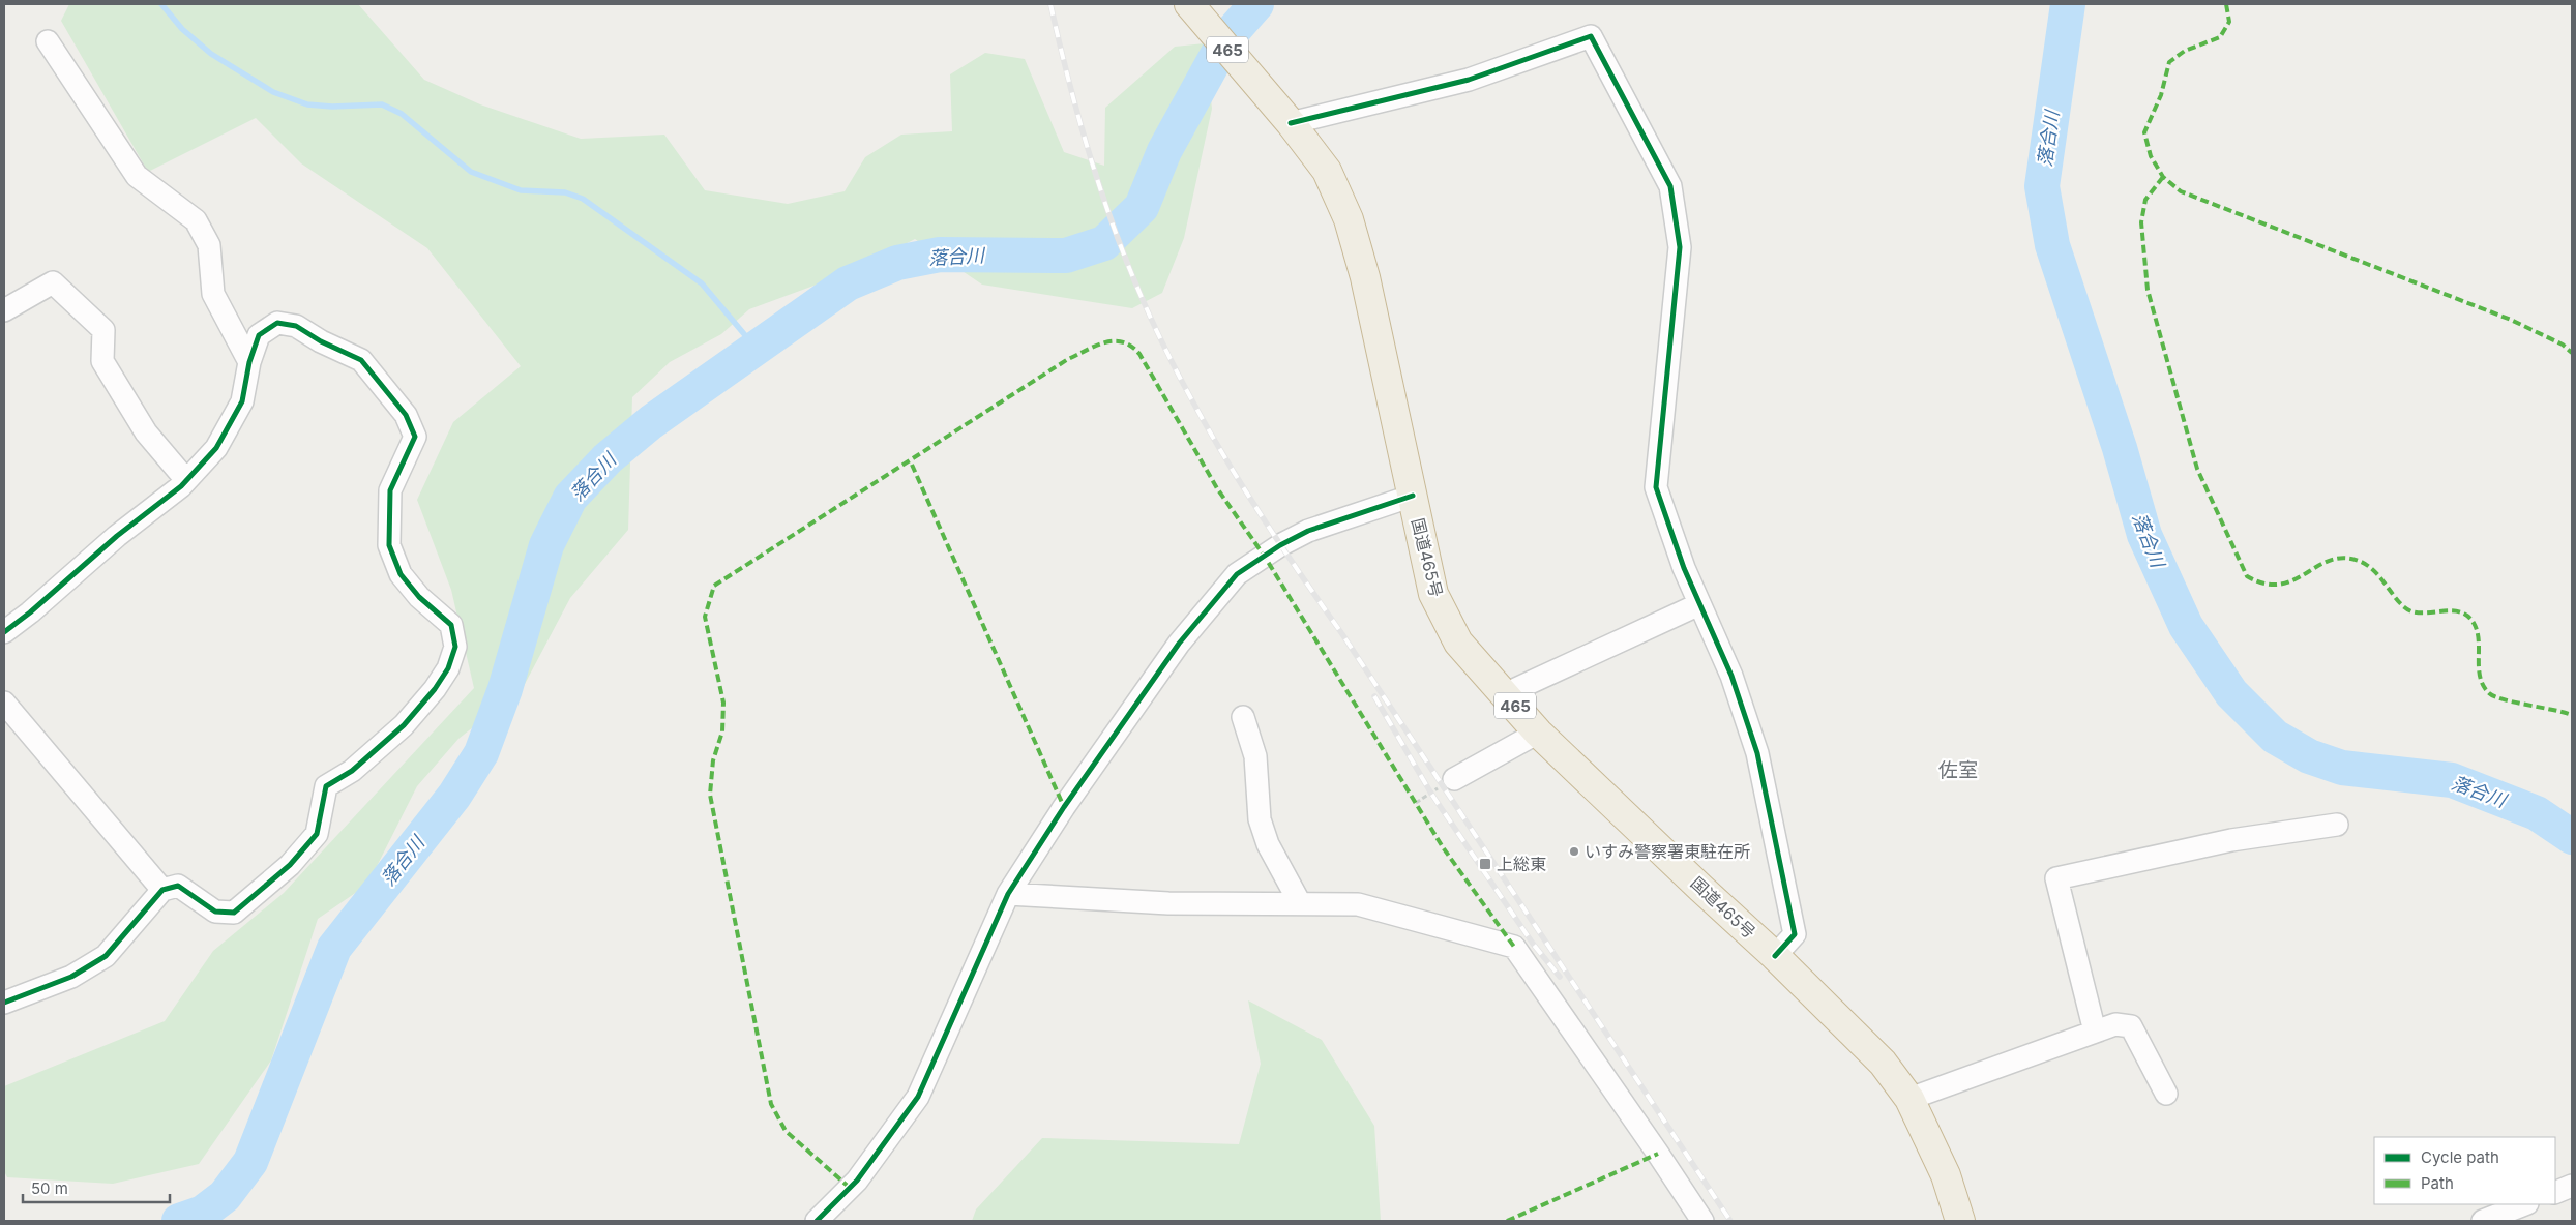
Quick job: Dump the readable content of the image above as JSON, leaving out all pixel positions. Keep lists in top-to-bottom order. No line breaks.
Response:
{"streets":{"highway":["465","国道465号"]},"districts":["佐室"],"water":["落合川"],"places":{"other":["いすみ警察署東駐在所"],"transit":["上総東"]},"legend":["Cycle path","Path"],"scale_bar":"50 m"}
